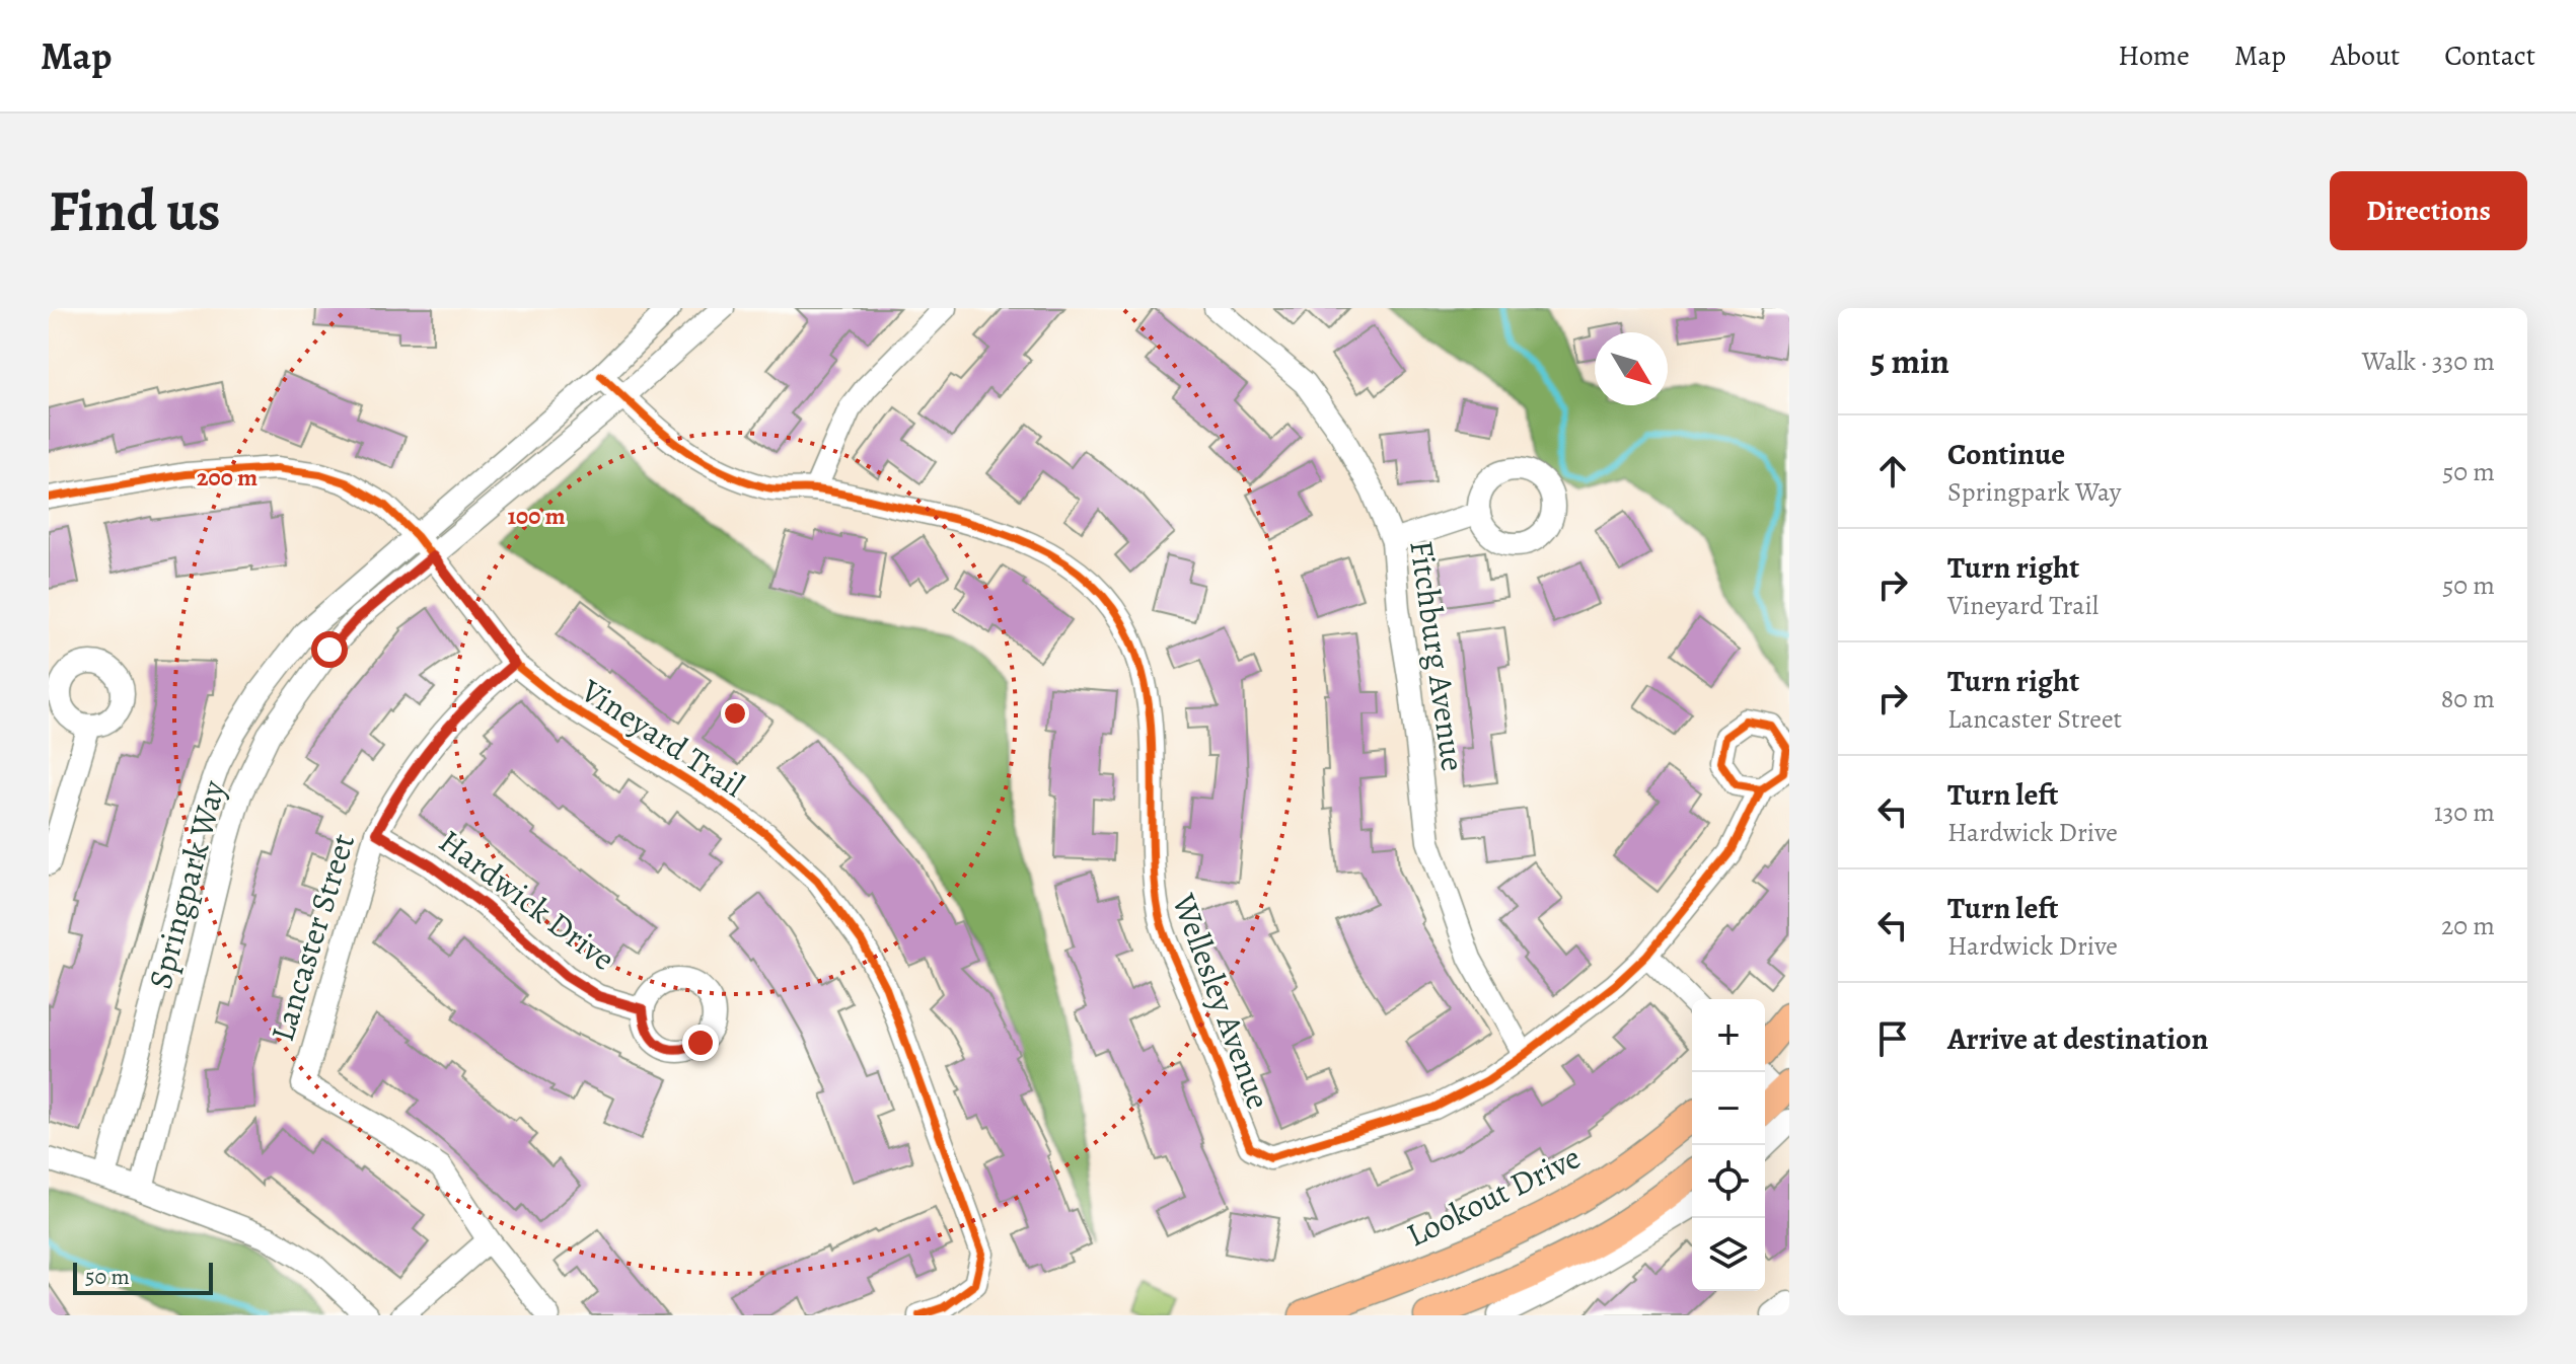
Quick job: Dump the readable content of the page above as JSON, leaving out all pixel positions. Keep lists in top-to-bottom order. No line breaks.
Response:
{"streets":{"main road":["Lookout Drive"],"street":["Fitchburg Avenue","Vineyard Trail","Springpark Way","Hardwick Drive","Lancaster Street","Wellesley Avenue"]},"crossings":[["Fitchburg Avenue","Wellesley Avenue"],["Vineyard Trail","Springpark Way"],["Vineyard Trail","Lancaster Street"],["Springpark Way","Wellesley Avenue"],["Hardwick Drive","Lancaster Street"]],"scale_bar":"50 m","north":"bottom right","page":{"header":"Map","nav":["Home","Map","About","Contact"],"buttons":"Directions","title":"Find us","heading":["5 min","Walk · 330 m"],"list":[["Continue","Springpark Way","50 m"],["Turn right","Vineyard Trail","50 m"],["Turn right","Lancaster Street","80 m"],["Turn left","Hardwick Drive","130 m"],["Turn left","Hardwick Drive","20 m"],"Arrive at destination"],"map_buttons":["+","−"],"scale":"50 m"},"rings":["200 m","100 m"]}
